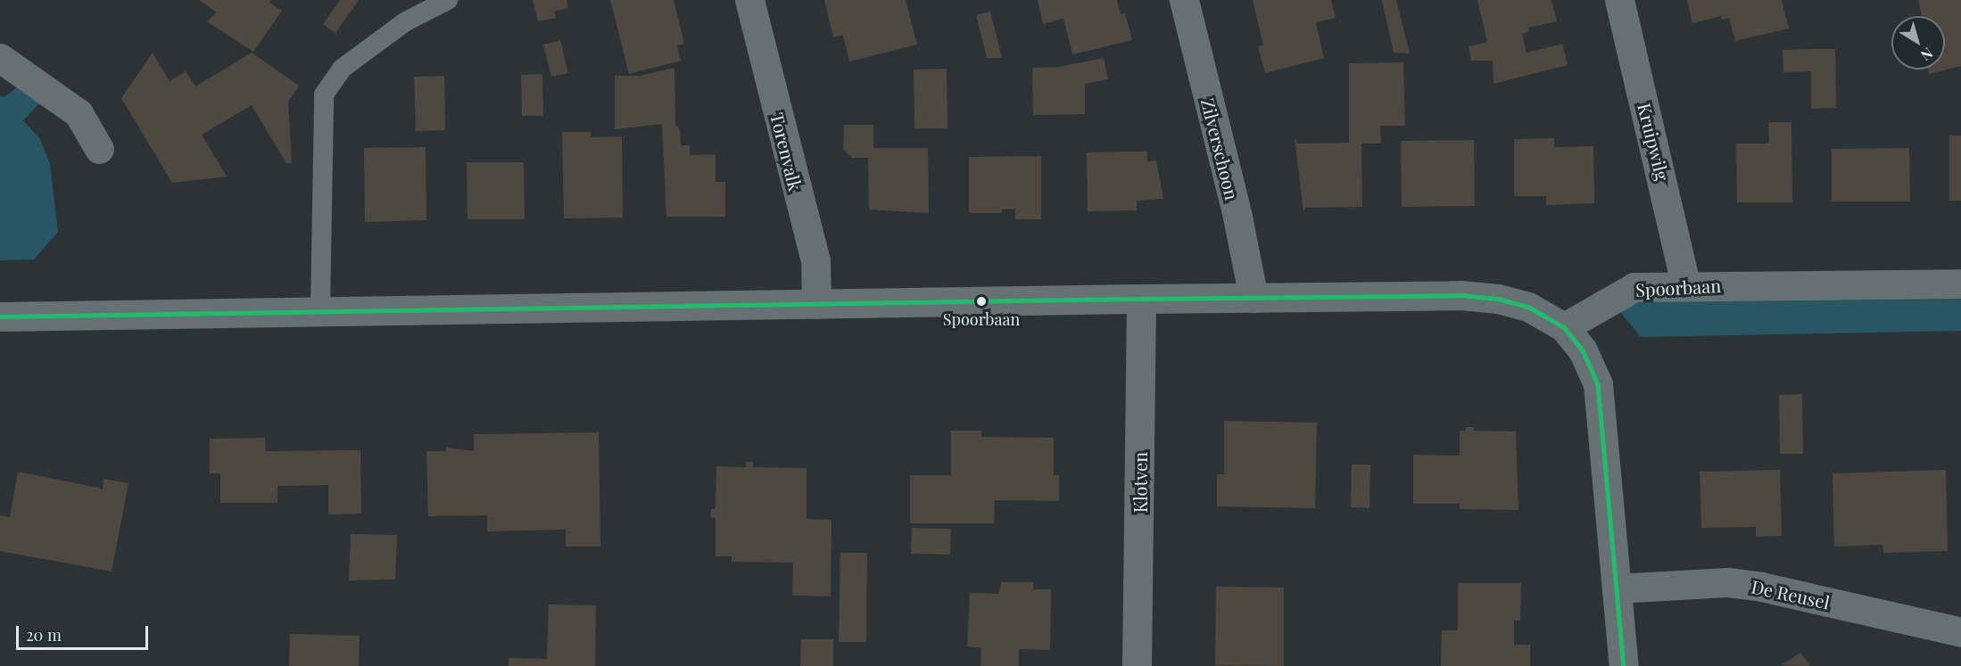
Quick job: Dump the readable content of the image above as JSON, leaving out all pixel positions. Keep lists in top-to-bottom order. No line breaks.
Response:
{"streets":{"street":["Kruipwilg","Zilverschoon","Torenvalk","Spoorbaan","Klotven","De Reusel"]},"crossings":[["Kruipwilg","Spoorbaan"]],"places":["Spoorbaan"],"scale_bar":"20 m","north":"bottom right"}
